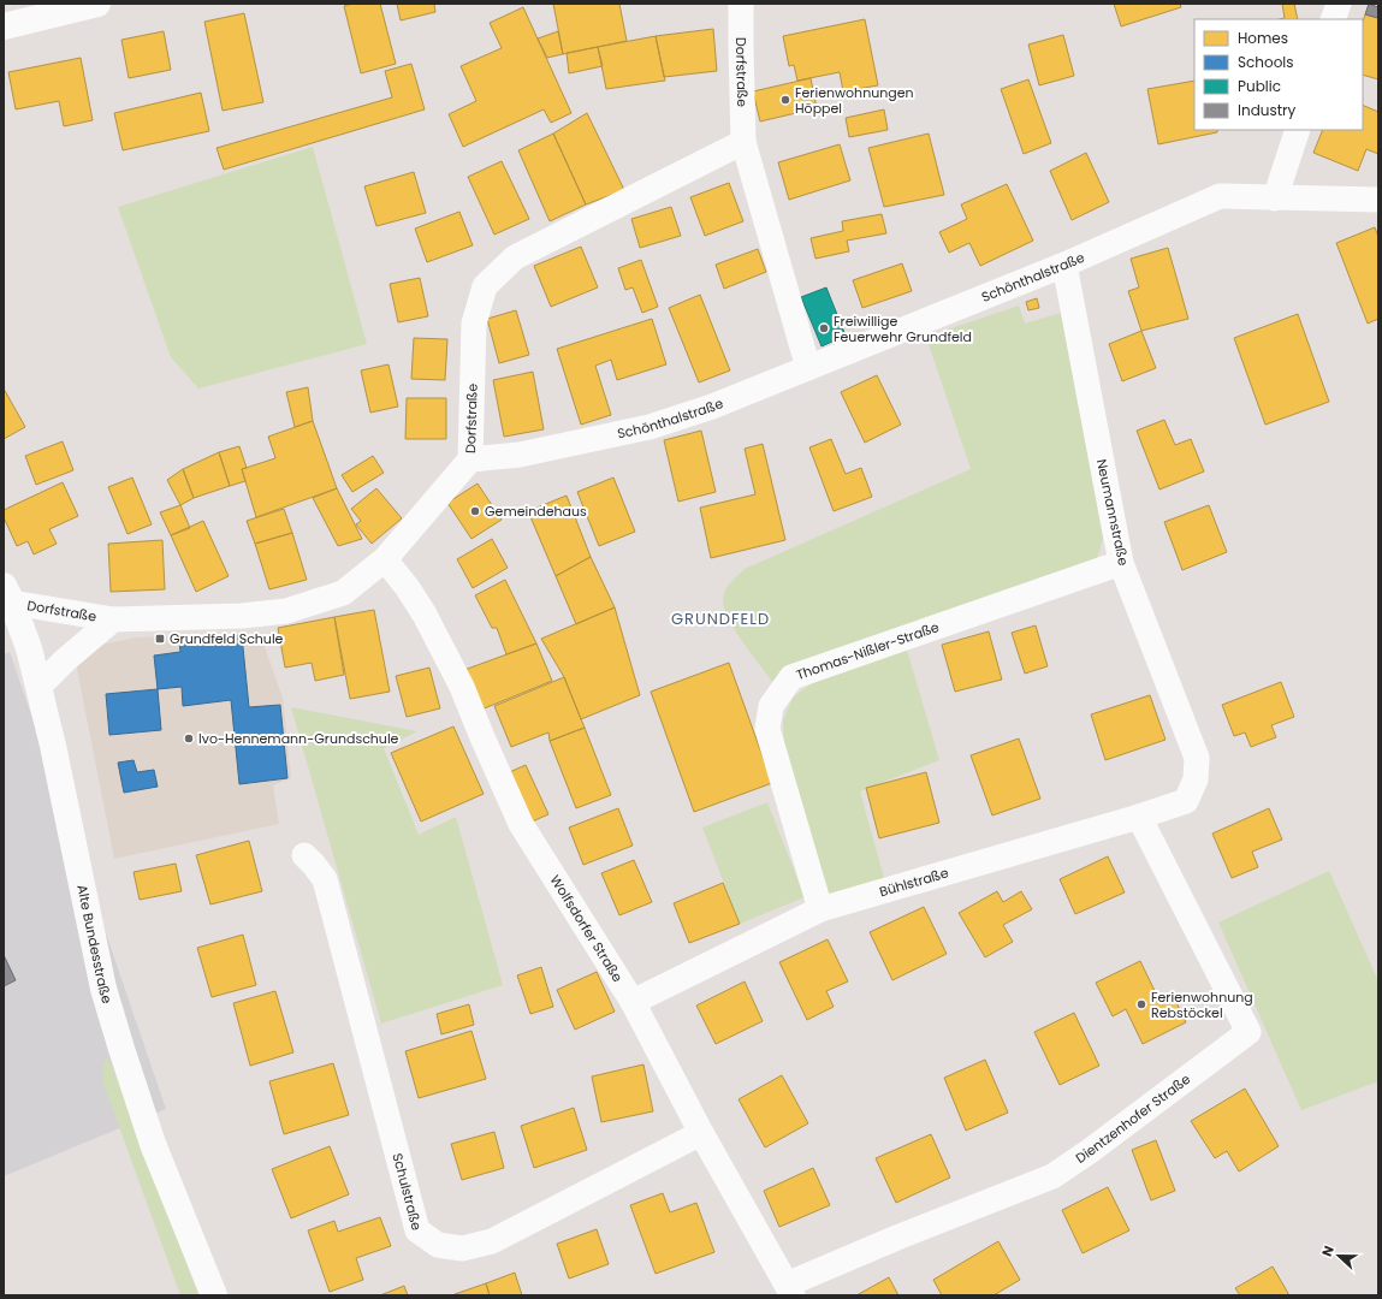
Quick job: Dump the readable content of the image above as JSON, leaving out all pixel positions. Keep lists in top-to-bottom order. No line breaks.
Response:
{"streets":{"main road":["Alte Bundesstraße"],"street":["Dorfstraße","Schönthalstraße","Neumannstraße","Thomas-Nißler-Straße","Bühlstraße","Wolfsdorfer Straße","Dientzenhofer Straße","Schulstraße"]},"crossings":[["Dorfstraße","Schönthalstraße"],["Dorfstraße","Wolfsdorfer Straße"],["Dorfstraße","Alte Bundesstraße"],["Schönthalstraße","Neumannstraße"],["Neumannstraße","Thomas-Nißler-Straße"],["Neumannstraße","Bühlstraße"],["Thomas-Nißler-Straße","Bühlstraße"],["Bühlstraße","Wolfsdorfer Straße"],["Bühlstraße","Dientzenhofer Straße"],["Wolfsdorfer Straße","Dientzenhofer Straße"],["Wolfsdorfer Straße","Schulstraße"]],"districts":["GRUNDFELD"],"places":{"other":["Ferienwohnungen Höppel","Freiwillige Feuerwehr Grundfeld","Gemeindehaus","Ivo-Hennemann-Grundschule","Ferienwohnung Rebstöckel"],"transit":["Grundfeld Schule"]},"legend":["Homes","Schools","Public","Industry"],"north":"left"}
